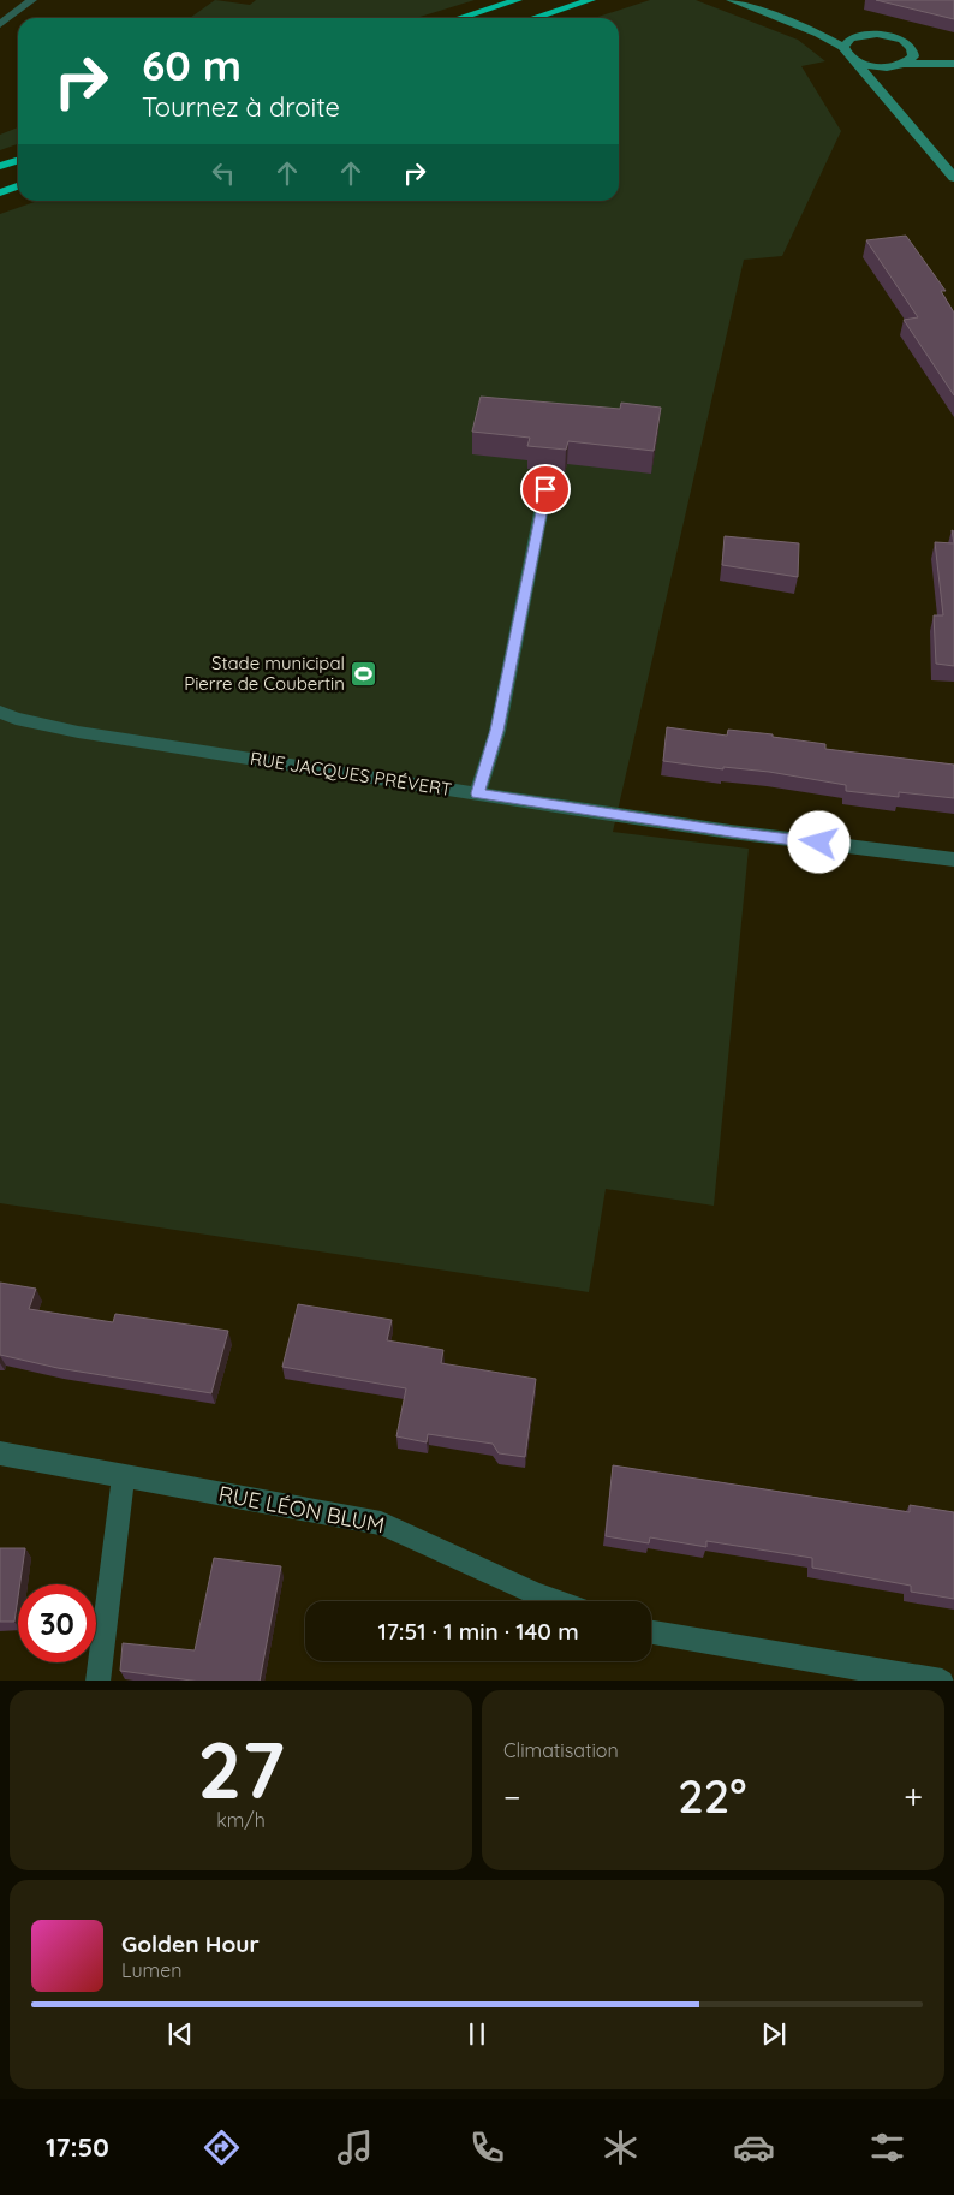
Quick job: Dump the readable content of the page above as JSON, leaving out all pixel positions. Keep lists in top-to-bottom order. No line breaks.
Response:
{"streets":{"street":["RUE JACQUES PRÉVERT","RUE LÉON BLUM"]},"places":{"sports":["Stade municipal Pierre de Coubertin"]},"page":{"turn":["60 m","Tournez à droite"],"limit":"30","trip":"17:51 · 1 min · 140 m","tile":[["27","km/h"],"Climatisation"],"heat":["−","22°","+"],"song":["Golden Hour","Lumen"],"tabs":"17:50"}}
